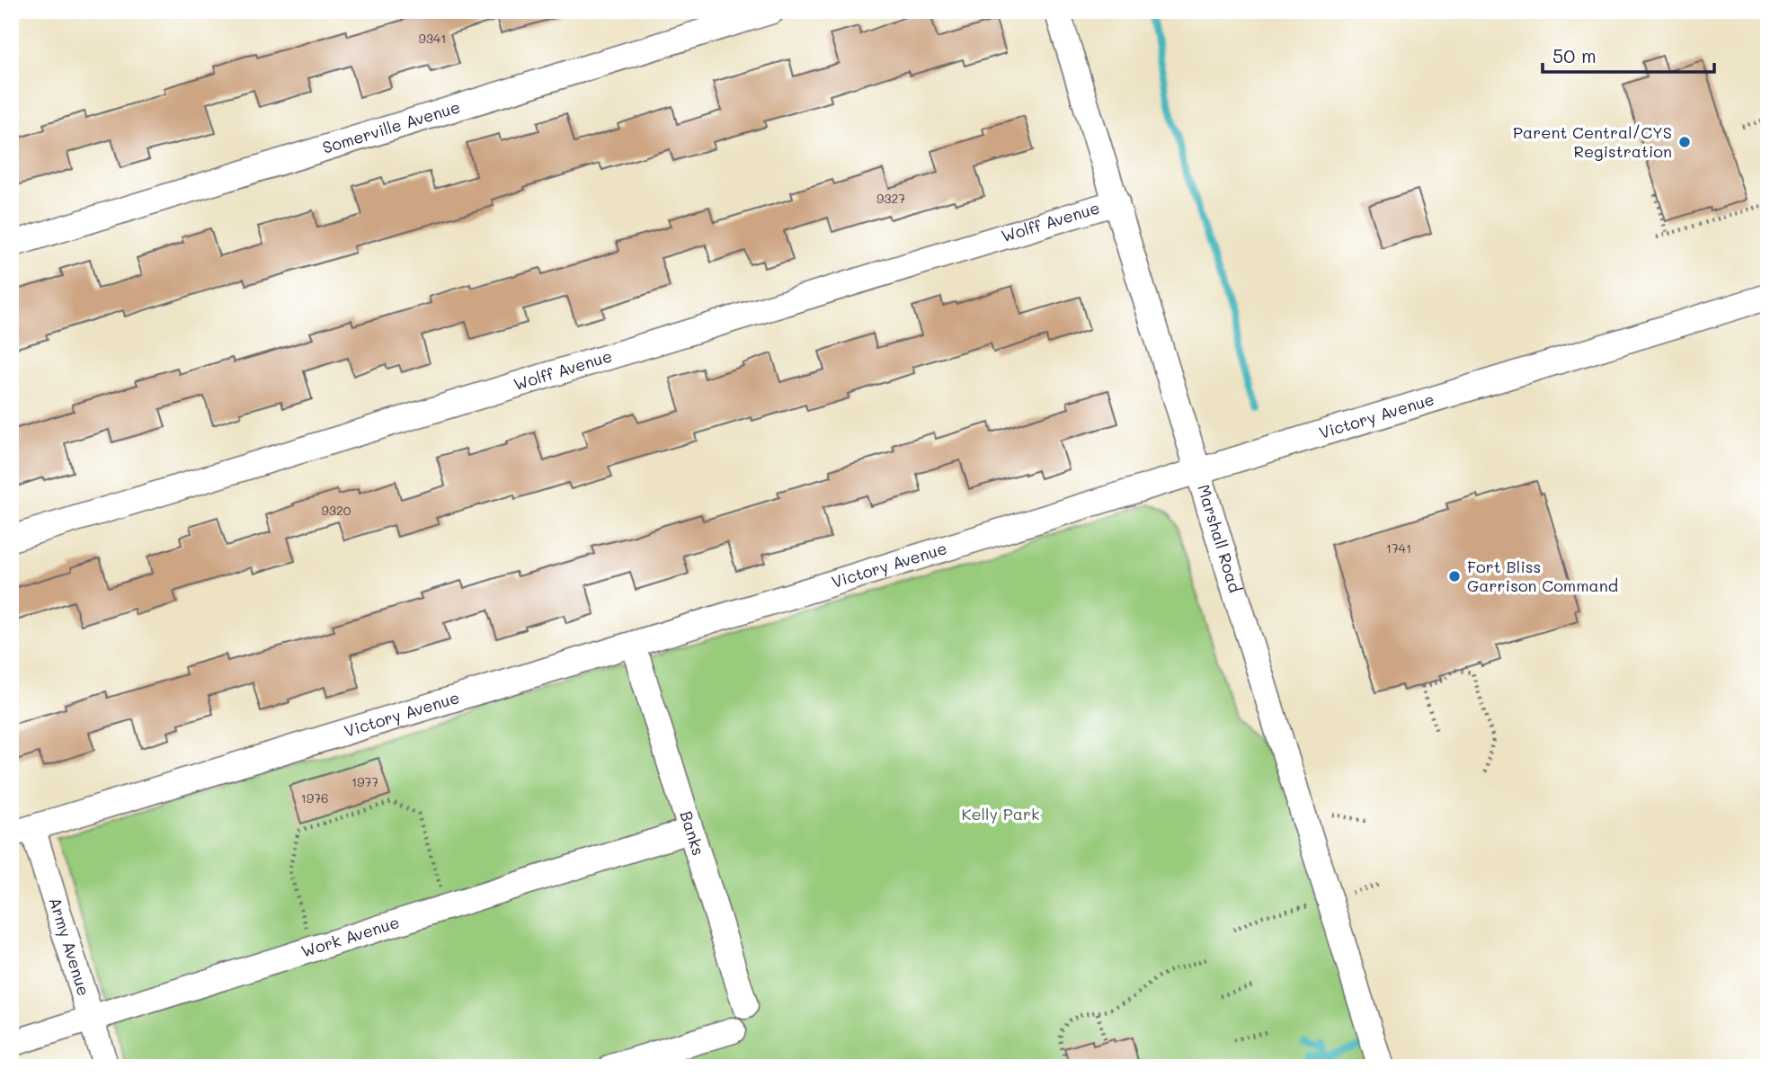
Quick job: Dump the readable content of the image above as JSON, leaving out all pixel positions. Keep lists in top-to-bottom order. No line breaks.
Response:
{"streets":{"street":["Somerville Avenue","Wolff Avenue","Victory Avenue","Marshall Road","Banks","Work Avenue","Army Avenue"]},"crossings":[["Wolff Avenue","Marshall Road"],["Victory Avenue","Marshall Road"],["Victory Avenue","Army Avenue"],["Banks","Work Avenue"],["Work Avenue","Army Avenue"]],"parks":["Kelly Park"],"places":["Parent Central/CYS Registration","Fort Bliss Garrison Command"],"house_numbers":["9341","9327","9320","1741","1977","1976"],"scale_bar":"50 m"}
